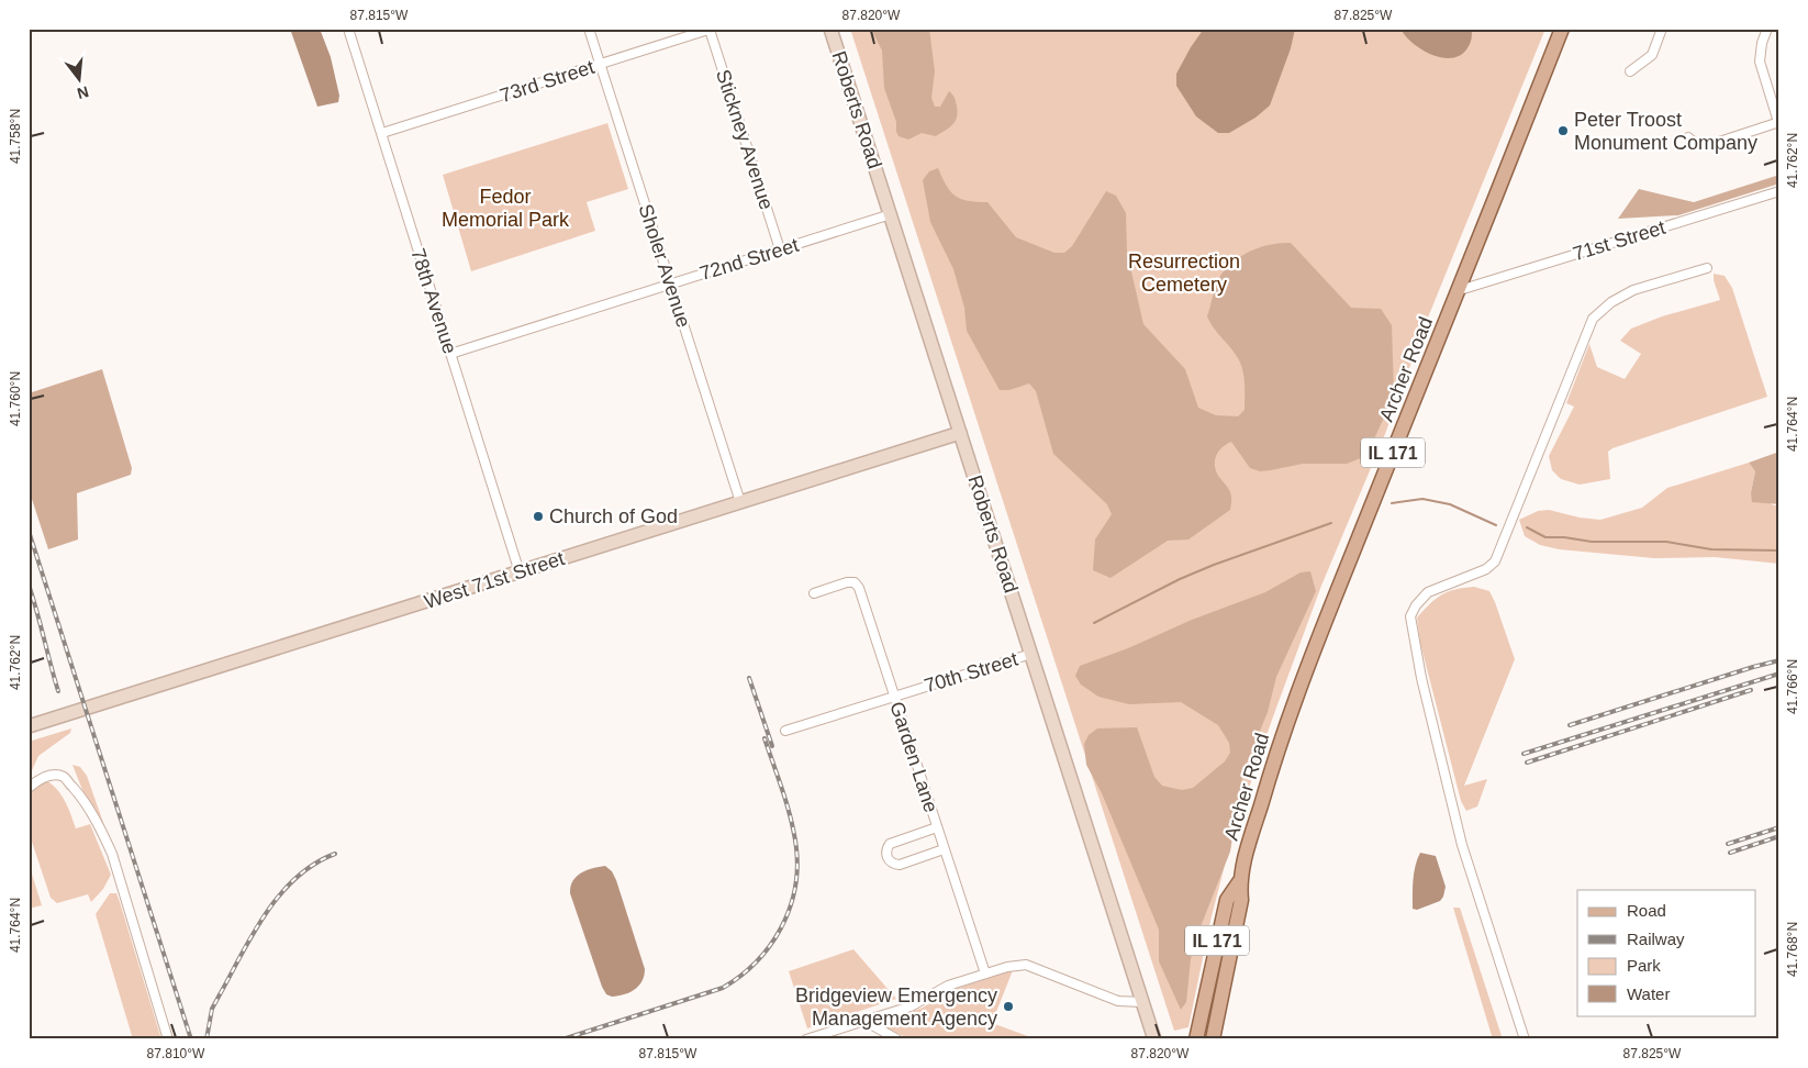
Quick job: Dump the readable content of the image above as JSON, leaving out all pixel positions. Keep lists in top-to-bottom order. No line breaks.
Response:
{"streets":{"main road":["Archer Road","IL 171"],"street":["73rd Street","Roberts Road","Stickney Avenue","71st Street","72nd Street","Sholer Avenue","78th Avenue","West 71st Street","70th Street","Garden Lane"]},"crossings":[["73rd Street","Stickney Avenue"],["73rd Street","Sholer Avenue"],["73rd Street","78th Avenue"],["Roberts Road","72nd Street"],["Roberts Road","West 71st Street"],["Roberts Road","70th Street"],["Stickney Avenue","72nd Street"],["71st Street","Archer Road"],["72nd Street","Sholer Avenue"],["72nd Street","78th Avenue"],["Sholer Avenue","West 71st Street"],["78th Avenue","West 71st Street"],["70th Street","Garden Lane"]],"parks":["Fedor Memorial Park","Resurrection Cemetery"],"places":["Peter Troost Monument Company","Church of God","Bridgeview Emergency Management Agency"],"legend":["Road","Railway","Park","Water"],"north":"bottom","coordinates":["87.815°W","87.820°W","87.825°W","41.758°N","41.762°N","41.760°N","41.764°N","41.766°N","41.768°N","87.810°W"]}
